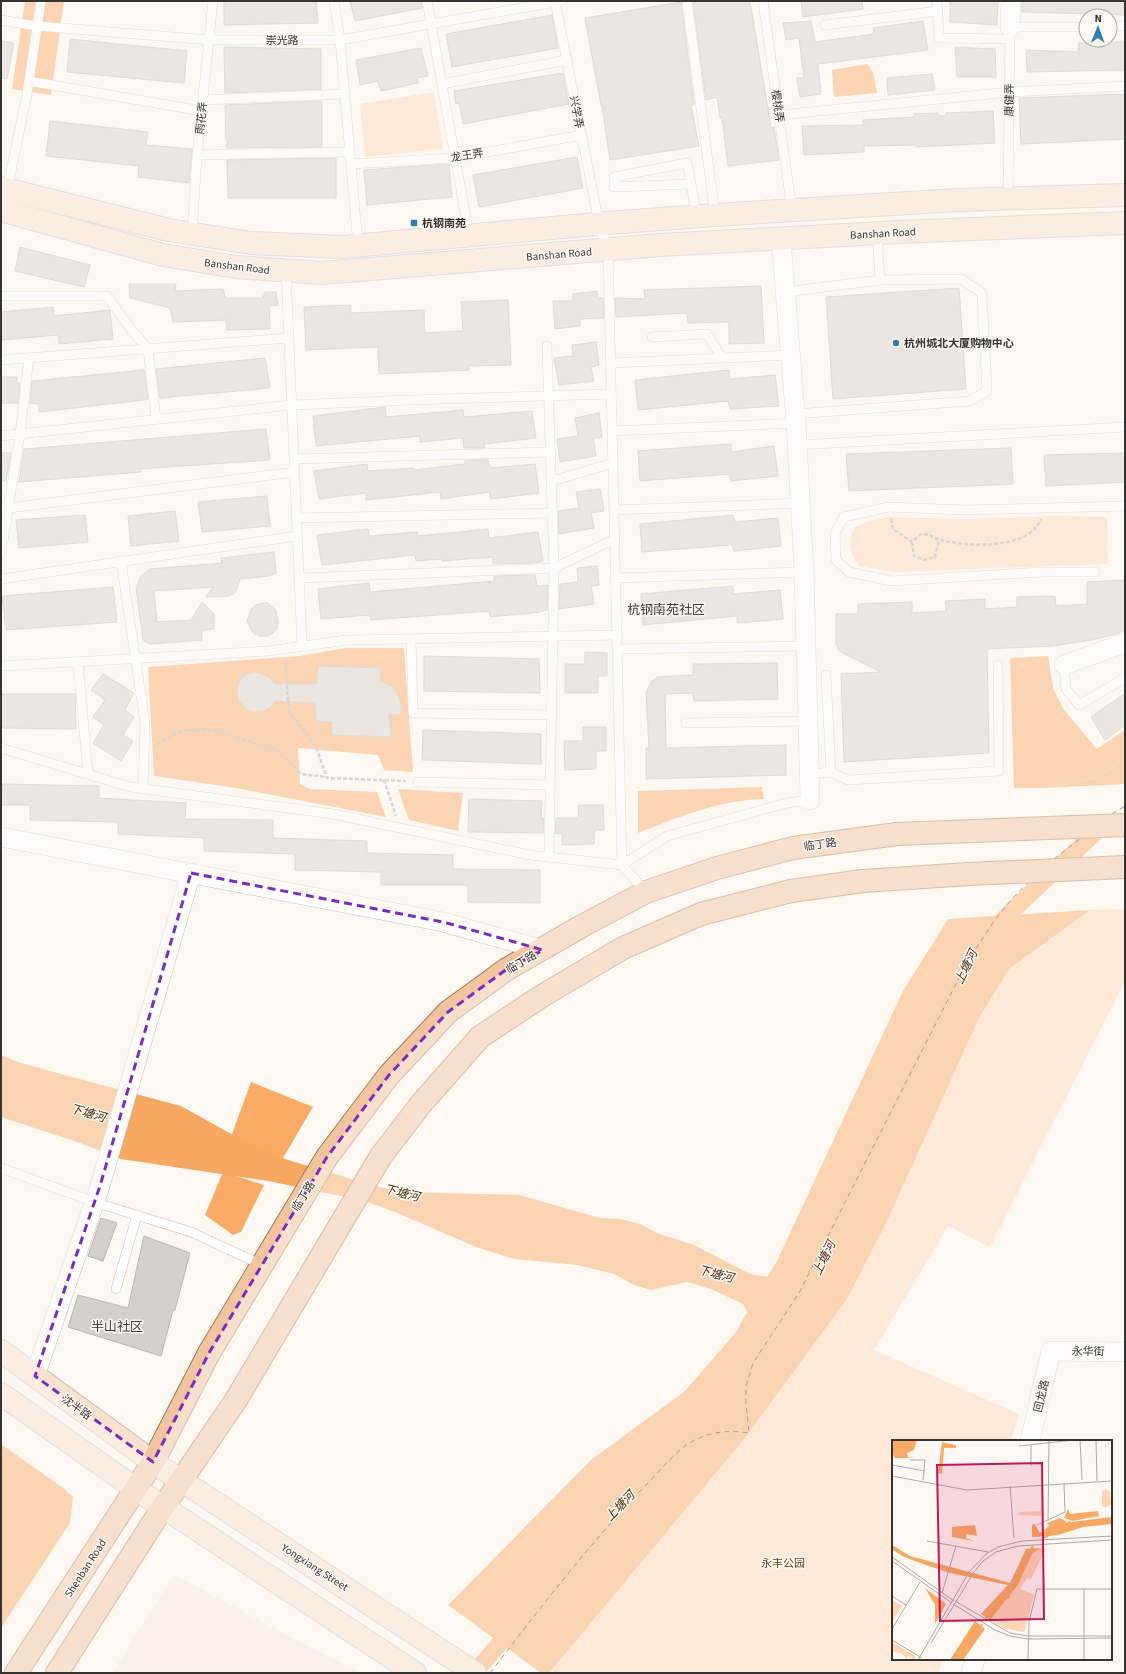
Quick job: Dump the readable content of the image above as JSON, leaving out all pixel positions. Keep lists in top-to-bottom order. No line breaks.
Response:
{"streets":{"main road":["Banshan Road","临丁路","沈半路","Yongxiang Street","Shenban Road"],"street":["康健弄","永华街","回龙路"],"lane":["崇光路","樱桃弄","兴学弄","雨花弄","龙王弄"]},"crossings":[["崇光路","兴学弄"],["崇光路","雨花弄"],["兴学弄","龙王弄"],["兴学弄","Banshan Road"],["临丁路","沈半路"],["临丁路","Yongxiang Street"],["临丁路","Shenban Road"],["永华街","回龙路"],["沈半路","Yongxiang Street"],["沈半路","Shenban Road"],["Yongxiang Street","Shenban Road"]],"districts":["杭钢南苑社区","半山社区"],"water":["上塘河","下塘河"],"parks":["永丰公园"],"places":{"transit":["杭钢南苑"],"other":["杭州城北大厦购物中心"]},"north":"top"}
